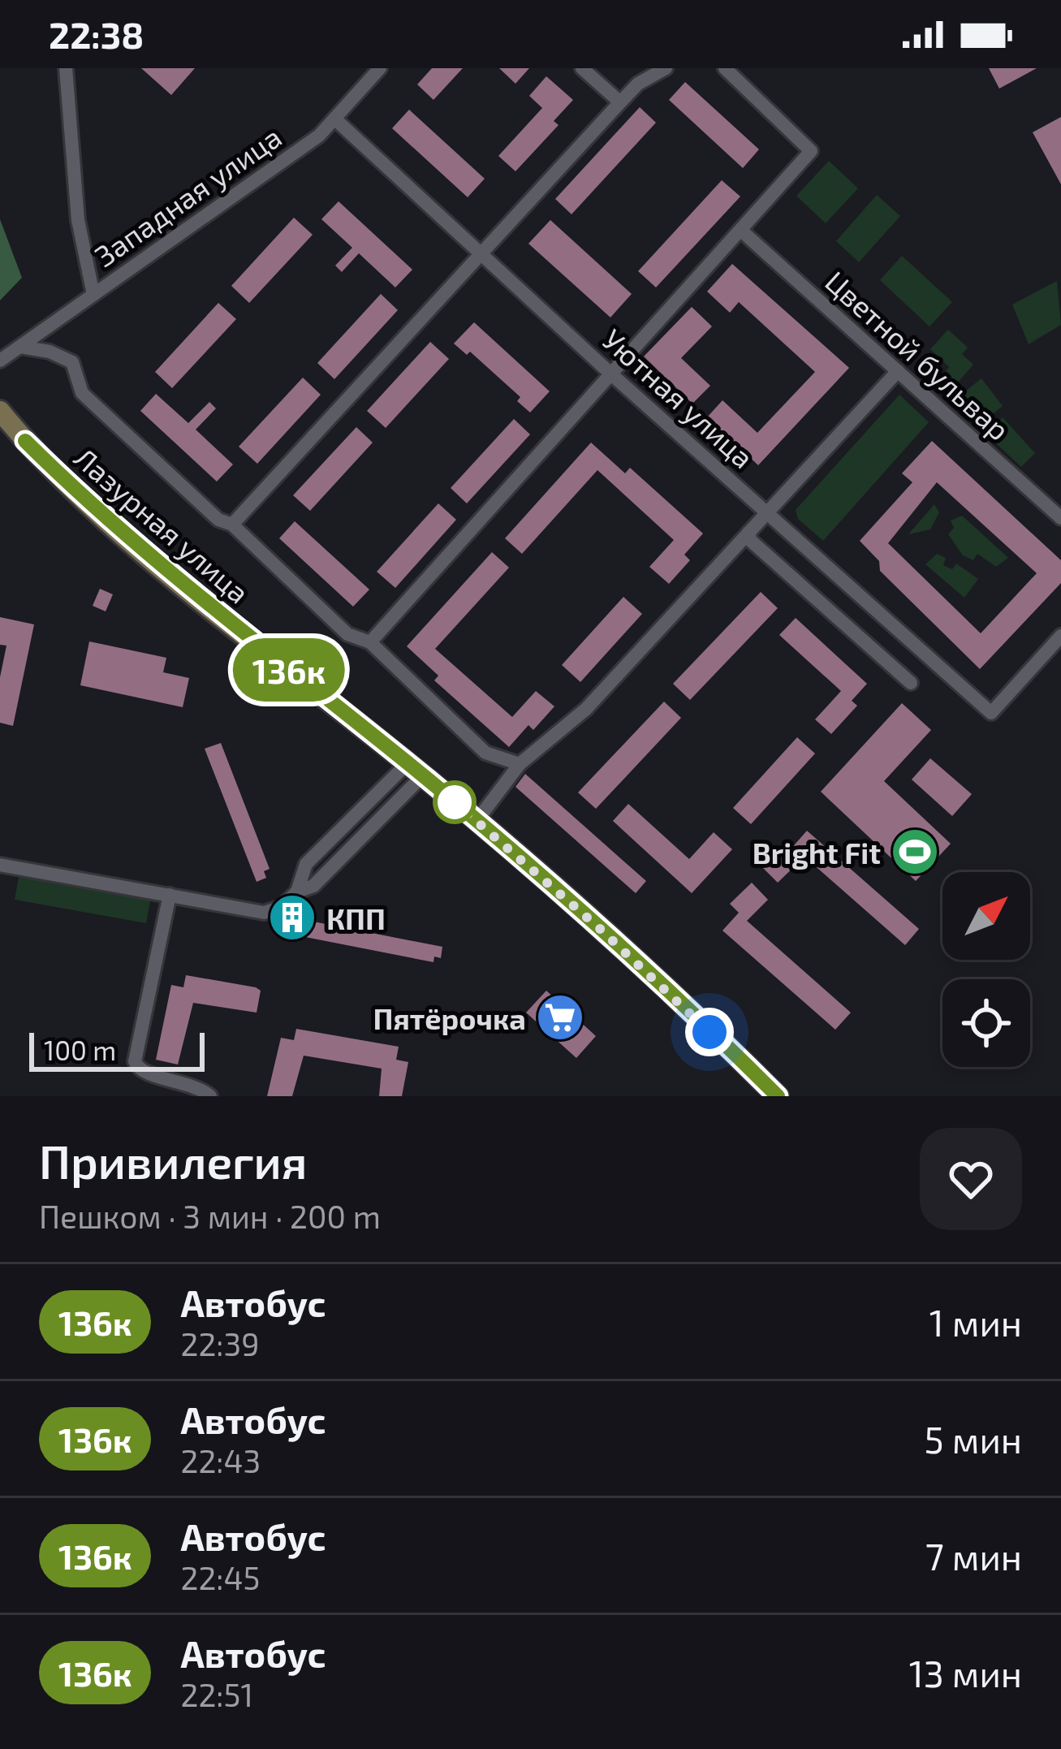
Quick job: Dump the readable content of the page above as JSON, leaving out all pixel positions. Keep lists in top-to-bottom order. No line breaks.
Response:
{"streets":{"street":["Западная улица","Цветной бульвар","Уютная улица","Лазурная улица"]},"crossings":[["Западная улица","Уютная улица"]],"places":{"sports":["Bright Fit"],"building":["КПП"],"supermarket":["Пятёрочка"]},"lines":["bus line 136к"],"scale_bar":"100 m","north":"top right","page":{"status":"22:38","on_map":"136к","scale":"100 m","heading":["Привилегия","Пешком · 3 мин · 200 m"],"list":[{"mark":"136к","name":"Автобус","note":"22:39","value":"1 мин"},{"mark":"136к","name":"Автобус","note":"22:43","value":"5 мин"},{"mark":"136к","name":"Автобус","note":"22:45","value":"7 мин"},{"mark":"136к","name":"Автобус","note":"22:51","value":"13 мин"}]}}
